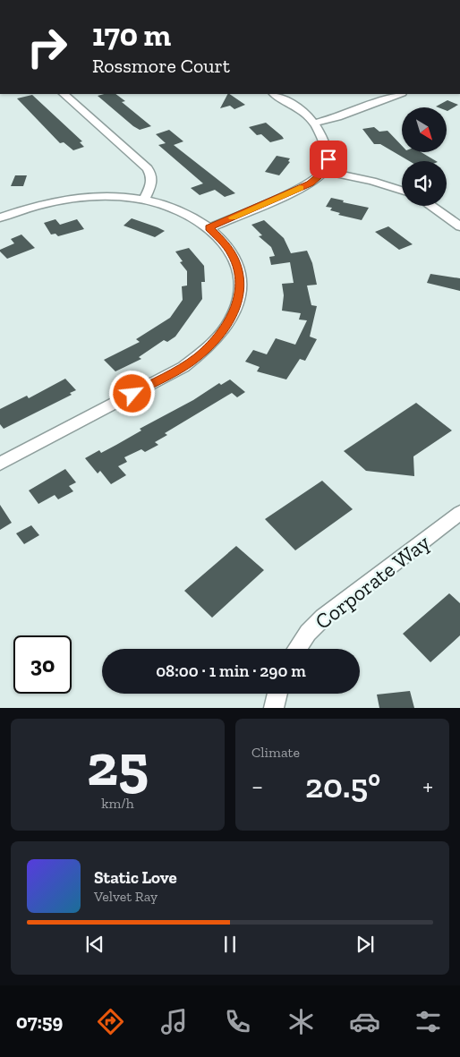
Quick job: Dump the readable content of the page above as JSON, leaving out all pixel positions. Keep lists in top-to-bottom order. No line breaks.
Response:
{"streets":{"street":["Corporate Way"]},"north":"bottom right","page":{"turn":["170 m","Rossmore Court"],"limit":"30","trip":"08:00 · 1 min · 290 m","tile":[["25","km/h"],"Climate"],"heat":["−","20.5°","+"],"song":["Static Love","Velvet Ray"],"tabs":"07:59"}}
